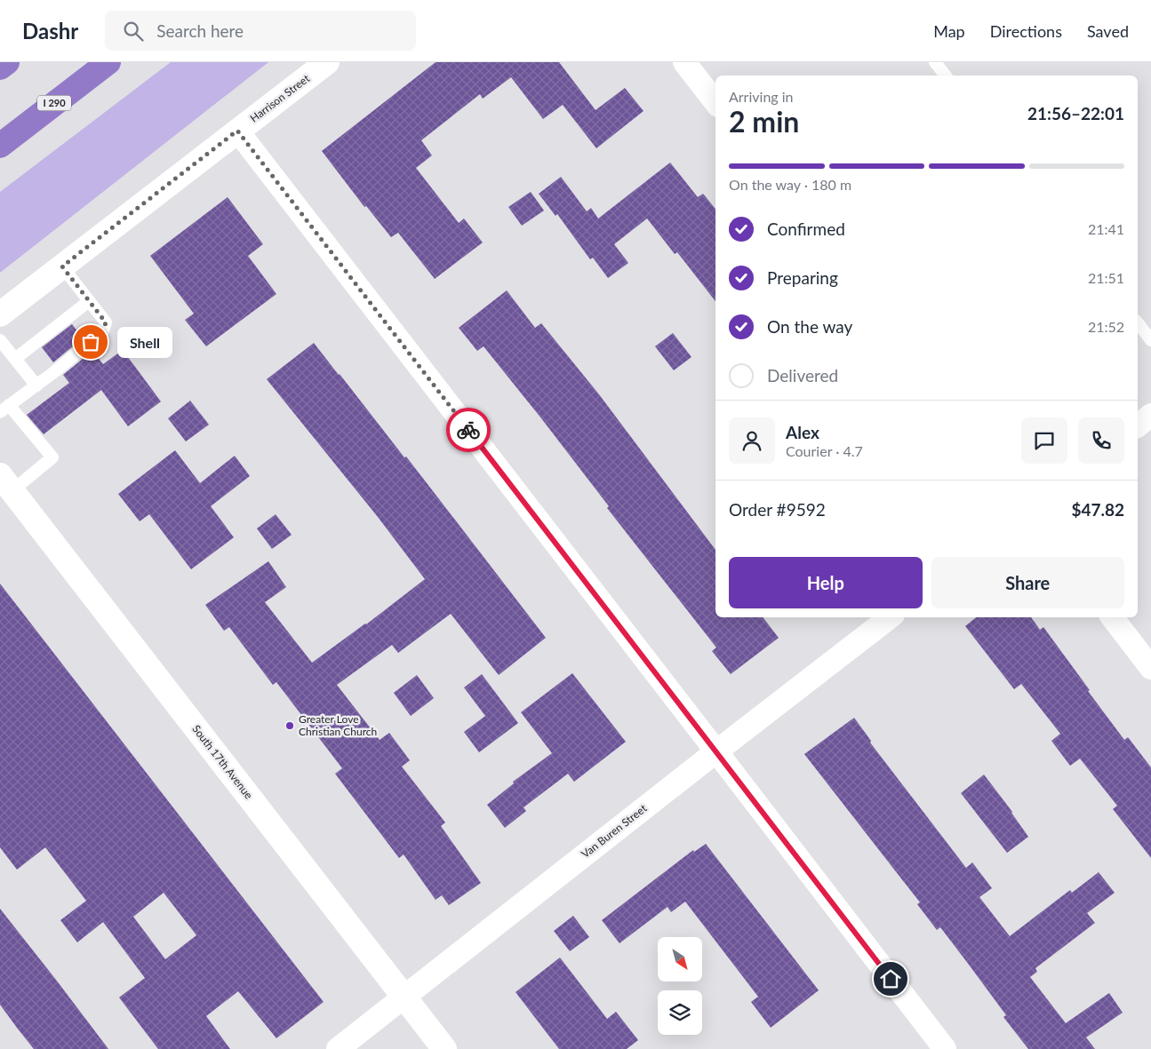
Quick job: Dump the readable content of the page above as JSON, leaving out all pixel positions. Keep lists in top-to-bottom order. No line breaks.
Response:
{"streets":{"highway":["I 290"],"street":["Harrison Street","South 17th Avenue","Van Buren Street"]},"crossings":[["South 17th Avenue","Van Buren Street"]],"places":["Shell","Greater Love Christian Church"],"north":"bottom right","page":{"header":"Dashr","search":"Search here","nav":["Map","Directions","Saved"],"heading":["2 min","Arriving in","21:56–22:01"],"panel":["Alex","Courier · 4.7","Order #9592","$47.82"],"bar":"On the way · 180 m","list":[["Confirmed","21:41"],["Preparing","21:51"],["On the way","21:52"],"Delivered"],"bubble":"Shell","buttons":["Help","Share"]}}
